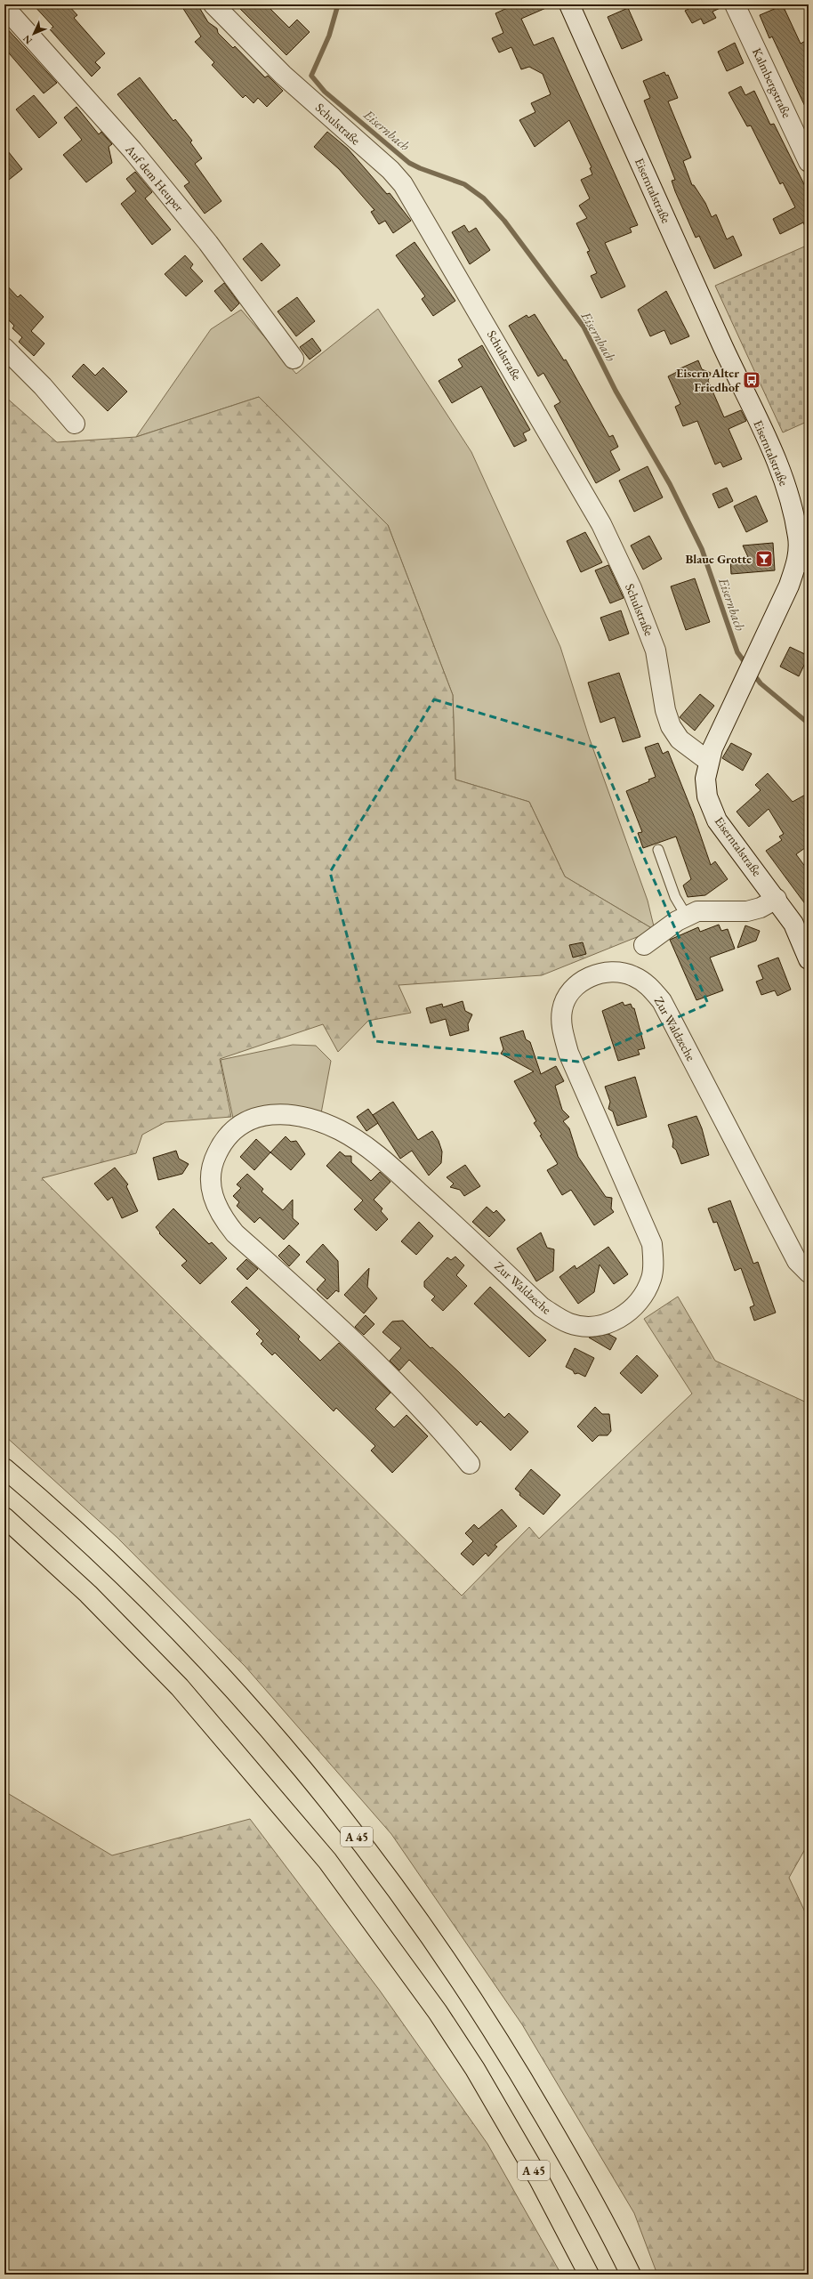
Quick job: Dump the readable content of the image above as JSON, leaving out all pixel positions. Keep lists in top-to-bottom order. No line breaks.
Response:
{"streets":{"highway":["A 45"],"street":["Kalmbergstraße","Schulstraße","Auf dem Heuper","Eiserntalstraße","Zur Waldzeche"]},"crossings":[["Schulstraße","Eiserntalstraße"]],"water":["Eisernbach"],"places":{"bus stop":["Eisern Alter Friedhof"],"bar":["Blaue Grotte"]},"north":"bottom left"}
